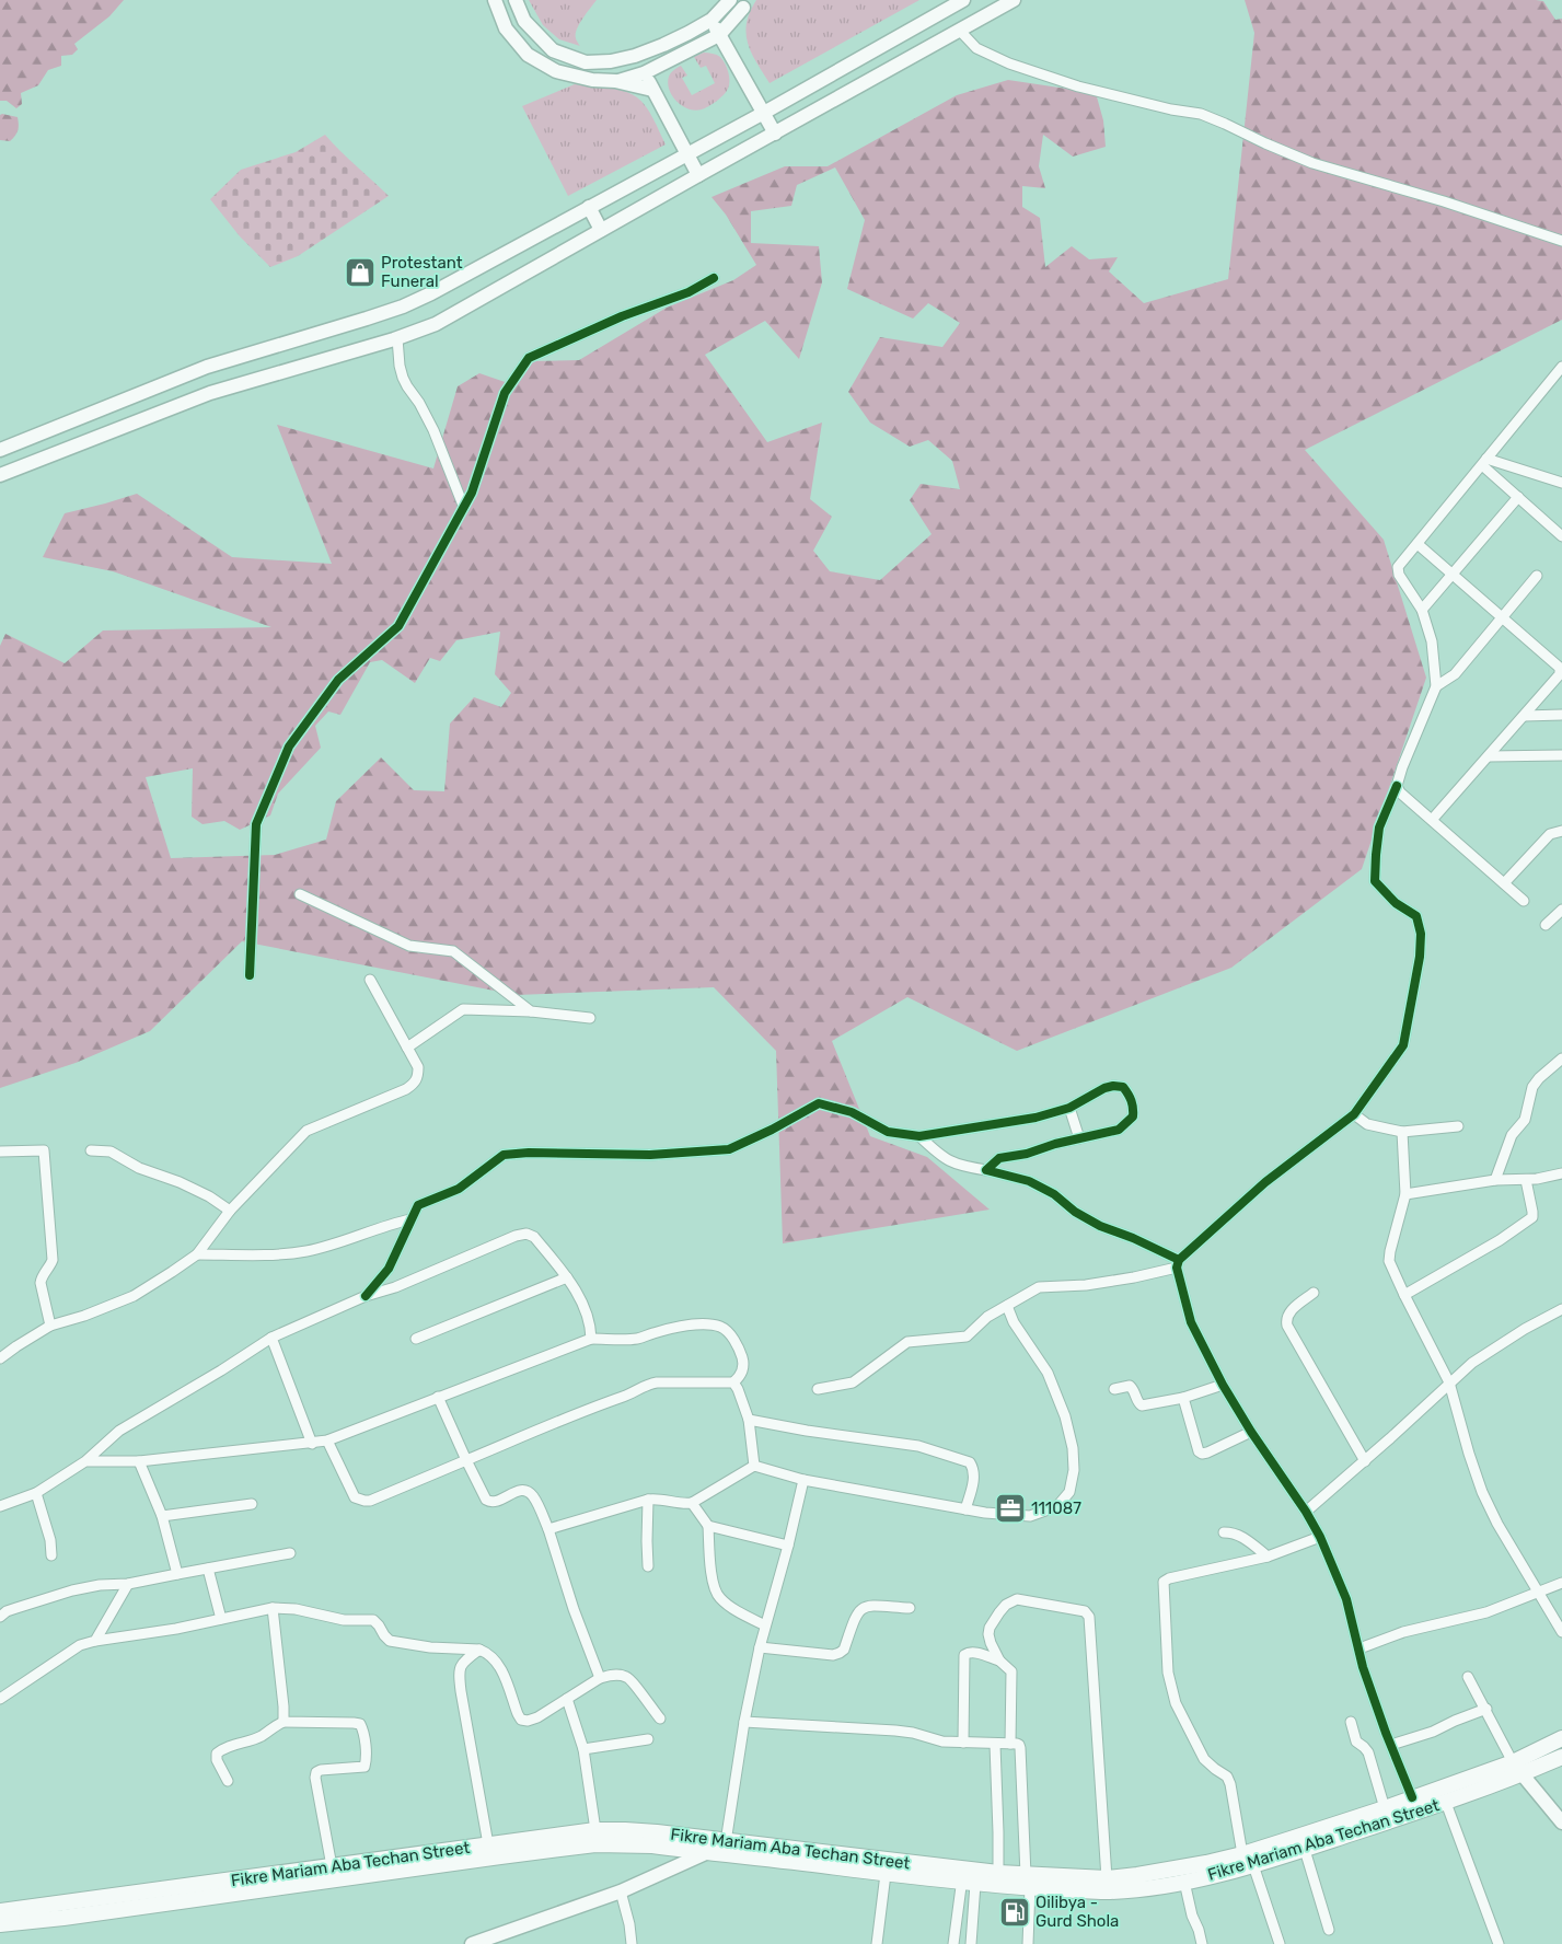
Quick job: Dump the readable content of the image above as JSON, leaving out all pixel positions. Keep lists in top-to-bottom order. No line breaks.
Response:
{"streets":{"main road":["Fikre Mariam Aba Techan Street"]},"places":{"shop":["Protestant Funeral"],"office":["111087"],"fuel station":["Oilibya - Gurd Shola"]}}
